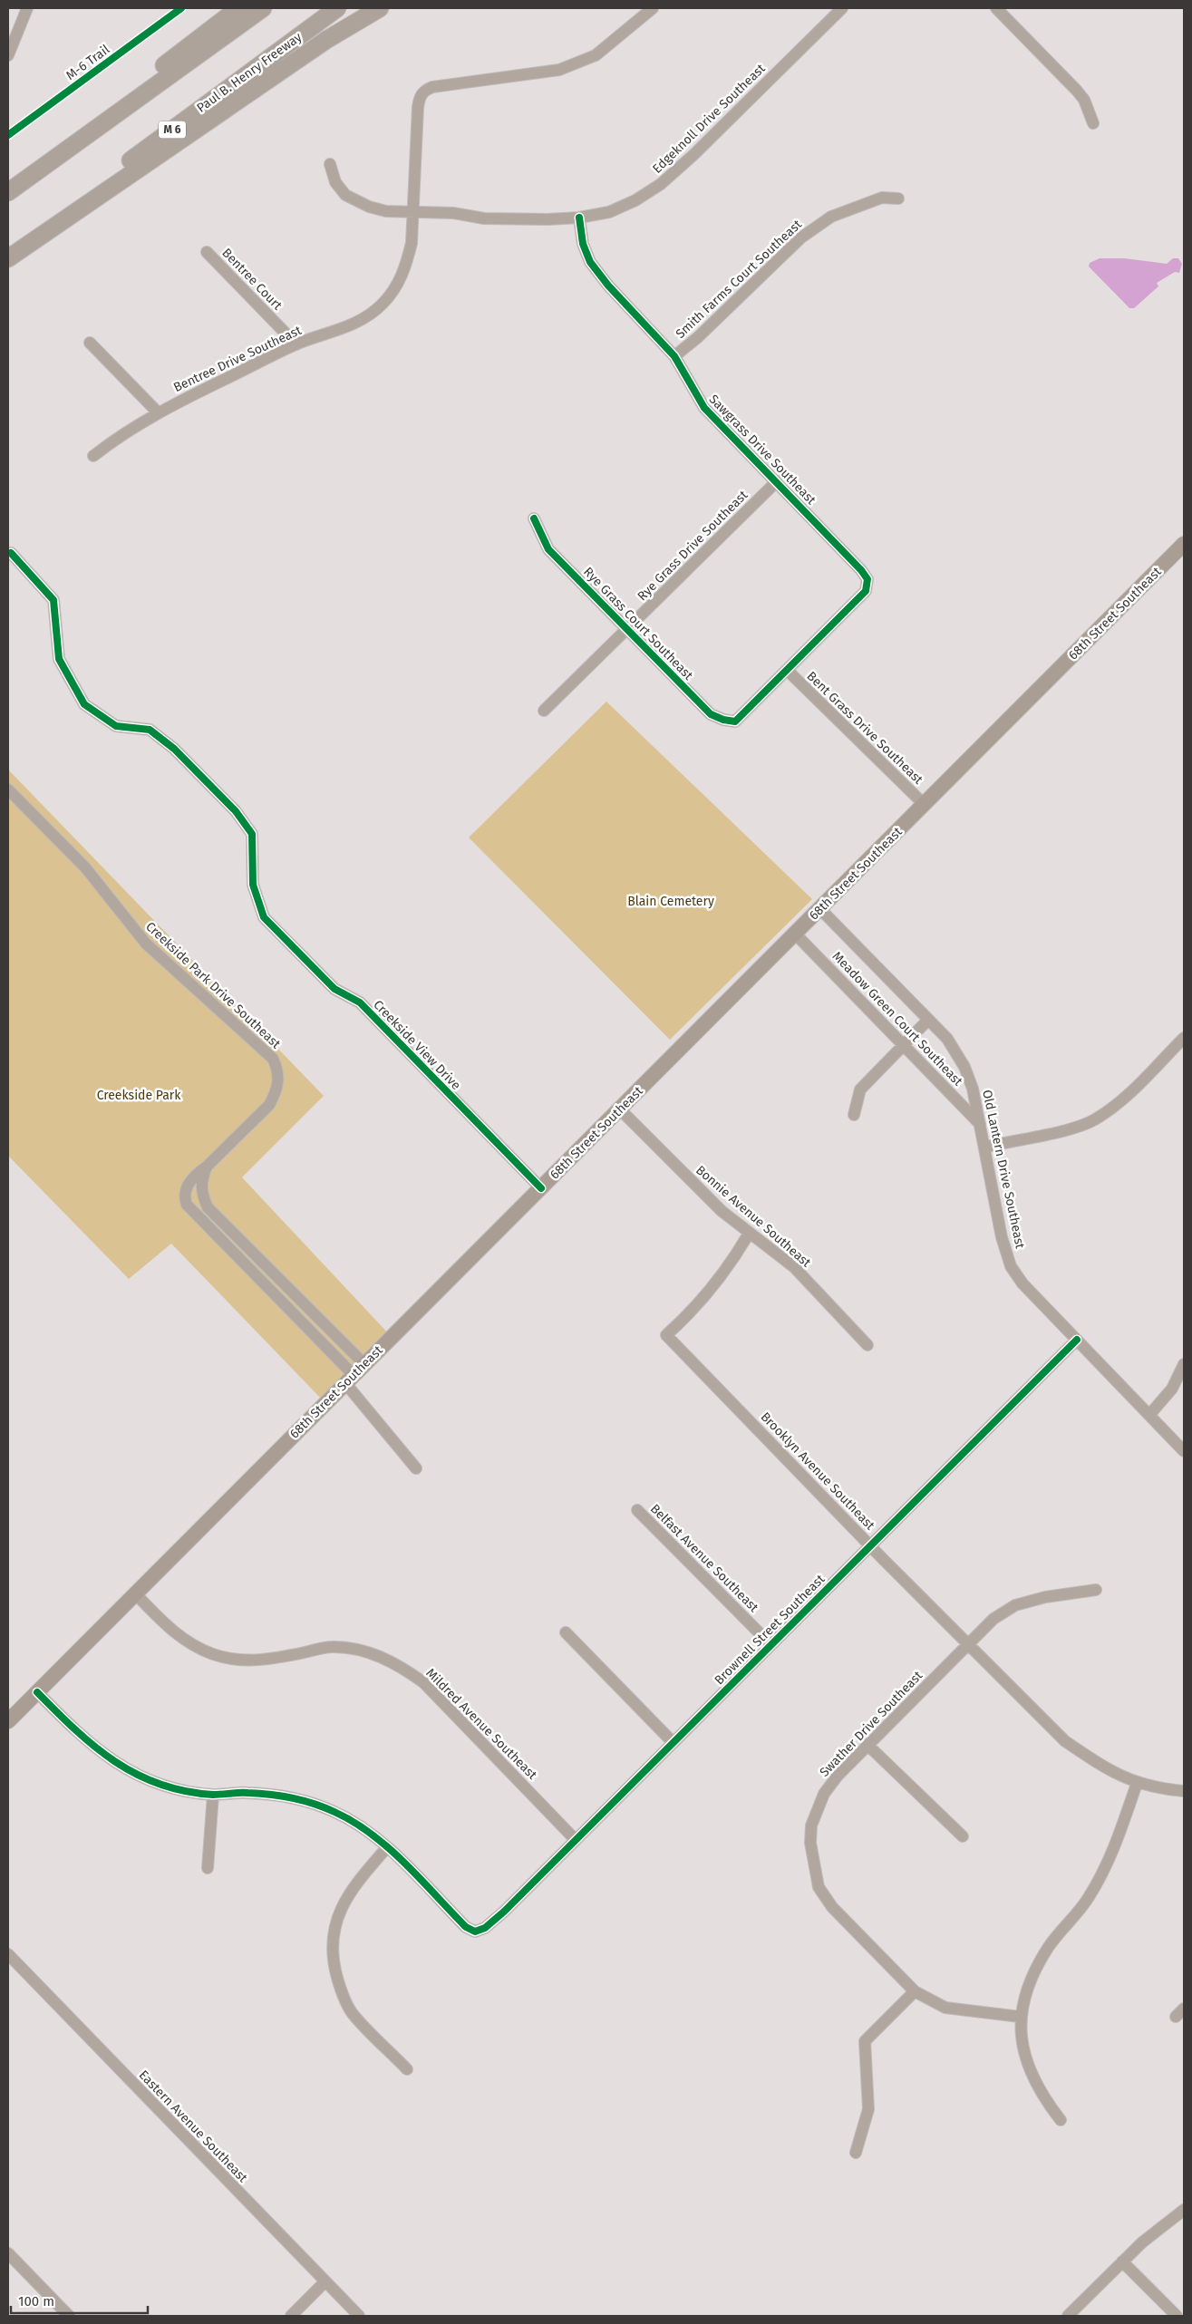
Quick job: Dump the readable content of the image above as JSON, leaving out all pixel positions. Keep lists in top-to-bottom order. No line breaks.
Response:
{"streets":{"highway":["Paul B. Henry Freeway","M 6"],"main road":["68th Street Southeast"],"street":["Edgeknoll Drive Southeast","Bentree Court","Smith Farms Court Southeast","Bentree Drive Southeast","Sawgrass Drive Southeast","Rye Grass Drive Southeast","Rye Grass Court Southeast","Bent Grass Drive Southeast","Creekside Park Drive Southeast","Meadow Green Court Southeast","Creekside View Drive","Old Lantern Drive Southeast","Bonnie Avenue Southeast","Brooklyn Avenue Southeast","Belfast Avenue Southeast","Brownell Street Southeast","Mildred Avenue Southeast","Swather Drive Southeast","Eastern Avenue Southeast"],"cycle path":["M-6 Trail"]},"crossings":[["Edgeknoll Drive Southeast","Bentree Drive Southeast"],["Edgeknoll Drive Southeast","Sawgrass Drive Southeast"],["Bentree Court","Bentree Drive Southeast"],["Smith Farms Court Southeast","Sawgrass Drive Southeast"],["Sawgrass Drive Southeast","Rye Grass Drive Southeast"],["Sawgrass Drive Southeast","Rye Grass Court Southeast"],["Sawgrass Drive Southeast","Bent Grass Drive Southeast"],["Rye Grass Drive Southeast","Rye Grass Court Southeast"],["68th Street Southeast","Bent Grass Drive Southeast"],["68th Street Southeast","Creekside Park Drive Southeast"],["68th Street Southeast","Meadow Green Court Southeast"],["68th Street Southeast","Creekside View Drive"],["68th Street Southeast","Old Lantern Drive Southeast"],["68th Street Southeast","Bonnie Avenue Southeast"],["68th Street Southeast","Mildred Avenue Southeast"],["Rye Grass Court Southeast","Bent Grass Drive Southeast"],["Meadow Green Court Southeast","Old Lantern Drive Southeast"],["Old Lantern Drive Southeast","Brownell Street Southeast"],["Bonnie Avenue Southeast","Brooklyn Avenue Southeast"],["Brooklyn Avenue Southeast","Brownell Street Southeast"],["Brooklyn Avenue Southeast","Swather Drive Southeast"],["Belfast Avenue Southeast","Brownell Street Southeast"],["Brownell Street Southeast","Mildred Avenue Southeast"]],"parks":["Blain Cemetery","Creekside Park"],"scale_bar":"100 m"}
